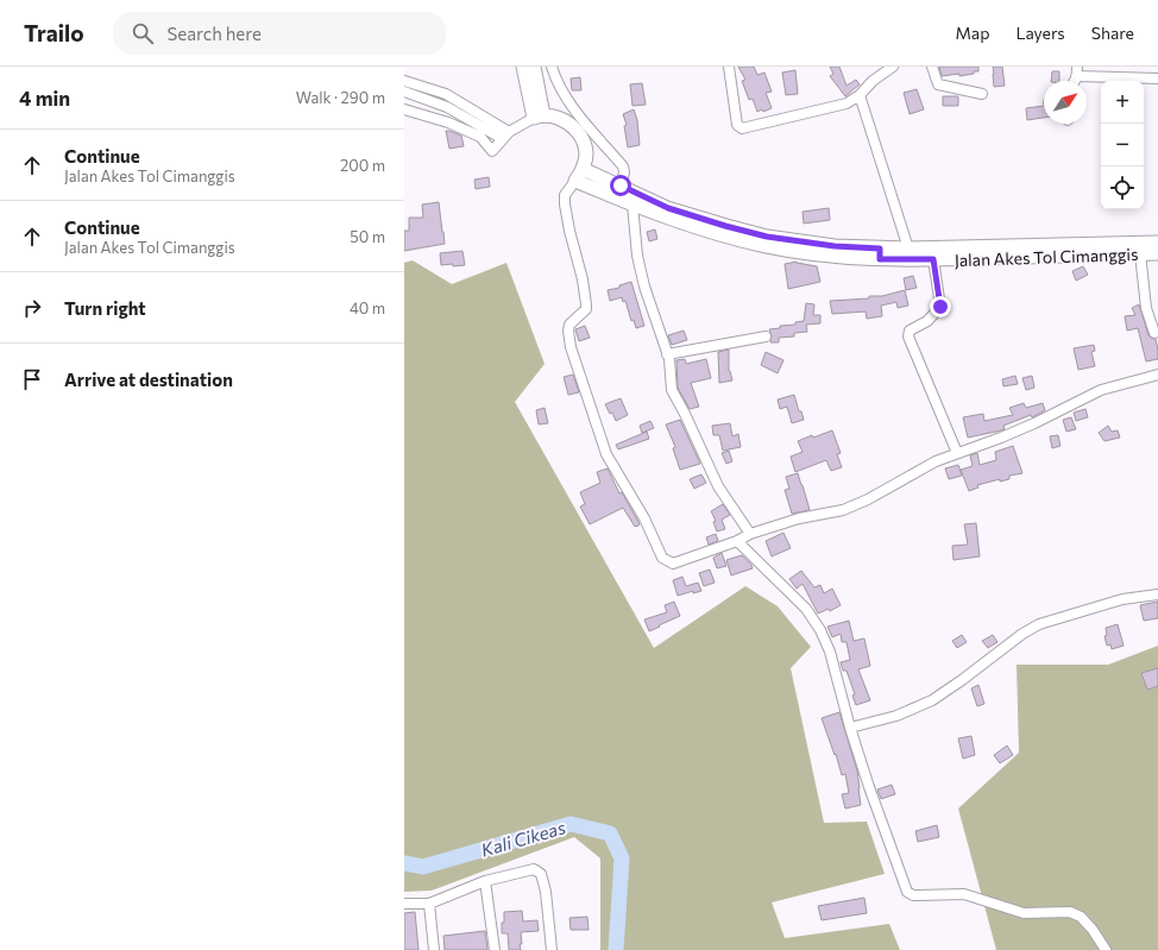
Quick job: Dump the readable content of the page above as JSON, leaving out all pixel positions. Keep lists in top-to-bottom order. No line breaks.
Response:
{"streets":{"main road":["Jalan Akes Tol Cimanggis"]},"water":["Kali Cikeas"],"north":"top right","page":{"header":"Trailo","search":"Search here","nav":["Map","Layers","Share"],"heading":["4 min","Walk · 290 m"],"map_buttons":["+","−"],"list":[["Continue","Jalan Akes Tol Cimanggis","200 m"],["Continue","Jalan Akes Tol Cimanggis","50 m"],["Turn right","40 m"],"Arrive at destination"]}}
